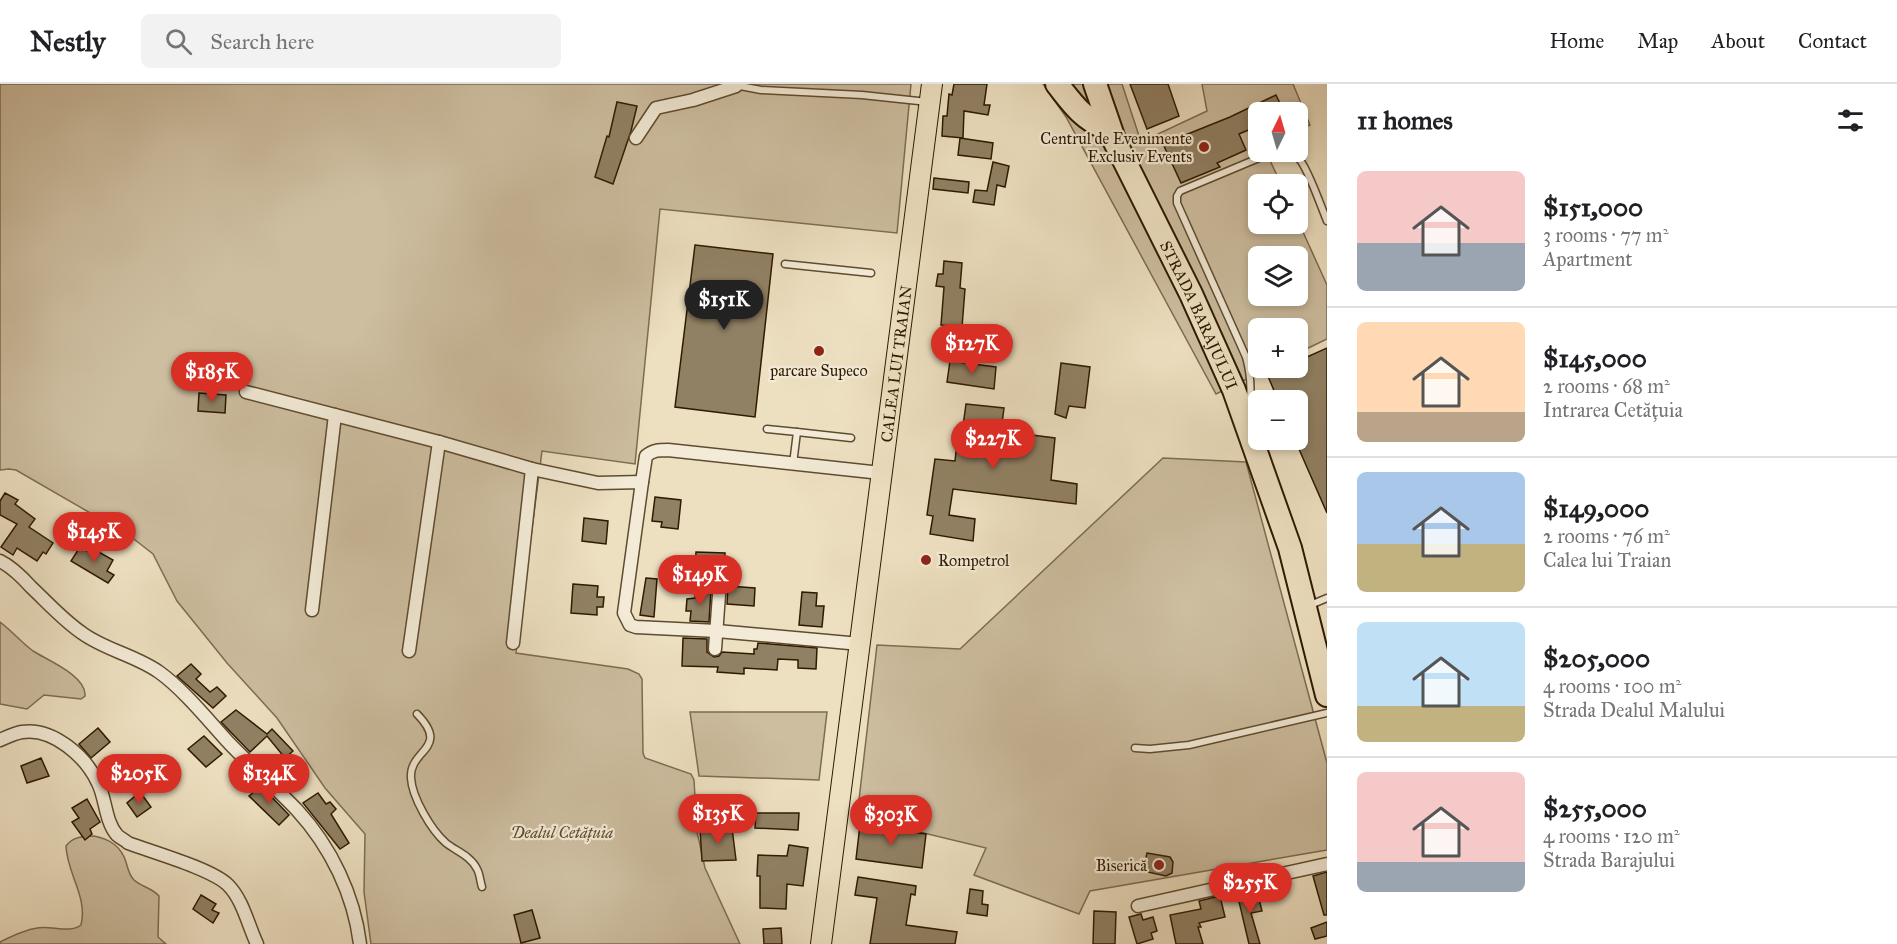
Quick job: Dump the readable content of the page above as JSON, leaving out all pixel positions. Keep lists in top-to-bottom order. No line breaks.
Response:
{"streets":{"highway":["STRADA BARAJULUI"],"main road":["CALEA LUI TRAIAN"]},"parks":["Dealul Cetățuia"],"places":["Centrul de Evenimente Exclusiv Events","parcare Supeco","Rompetrol","Biserică"],"north":"top","page":{"header":"Nestly","search":"Search here","nav":["Home","Map","About","Contact"],"heading":"11 homes","map_buttons":["+","−"],"list":[{"name":"$151,000","note":"3 rooms · 77 m² · Apartment"},{"name":"$145,000","note":"2 rooms · 68 m² · Intrarea Cetățuia"},{"name":"$149,000","note":"2 rooms · 76 m² · Calea lui Traian"},{"name":"$205,000","note":"4 rooms · 100 m² · Strada Dealul Malului"},{"name":"$255,000","note":"4 rooms · 120 m² · Strada Barajului"}],"price":["$151K","$127K","$185K","$227K","$145K","$149K","$205K","$134K","$135K","$303K","$255K"]}}
